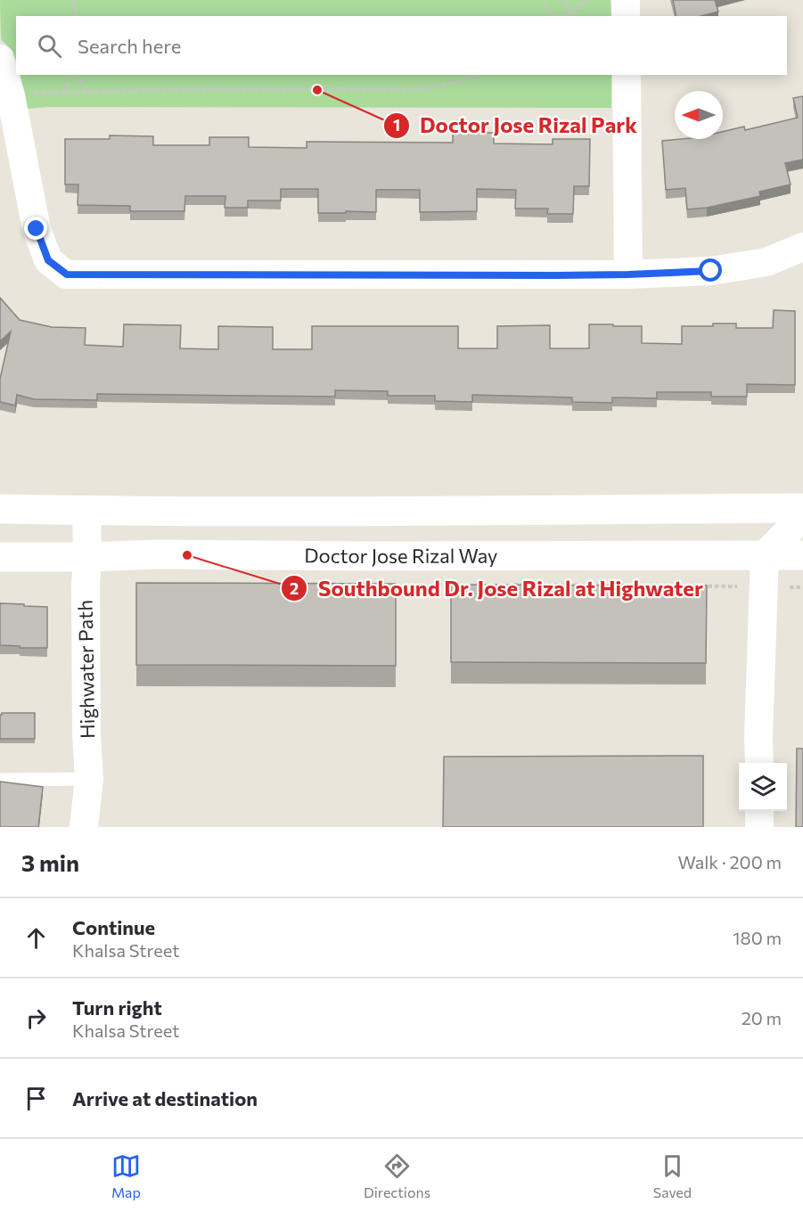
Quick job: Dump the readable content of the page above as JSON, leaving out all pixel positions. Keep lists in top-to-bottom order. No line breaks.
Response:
{"streets":{"street":["Doctor Jose Rizal Way","Highwater Path"]},"crossings":[["Doctor Jose Rizal Way","Highwater Path"]],"places":["Doctor Jose Rizal Park","Southbound Dr. Jose Rizal at Highwater"],"north":"left","page":{"search":"Search here","heading":["3 min","Walk · 200 m"],"list":[["Continue","Khalsa Street","180 m"],["Turn right","Khalsa Street","20 m"],"Arrive at destination"],"nav":["Map","Directions","Saved"]}}
